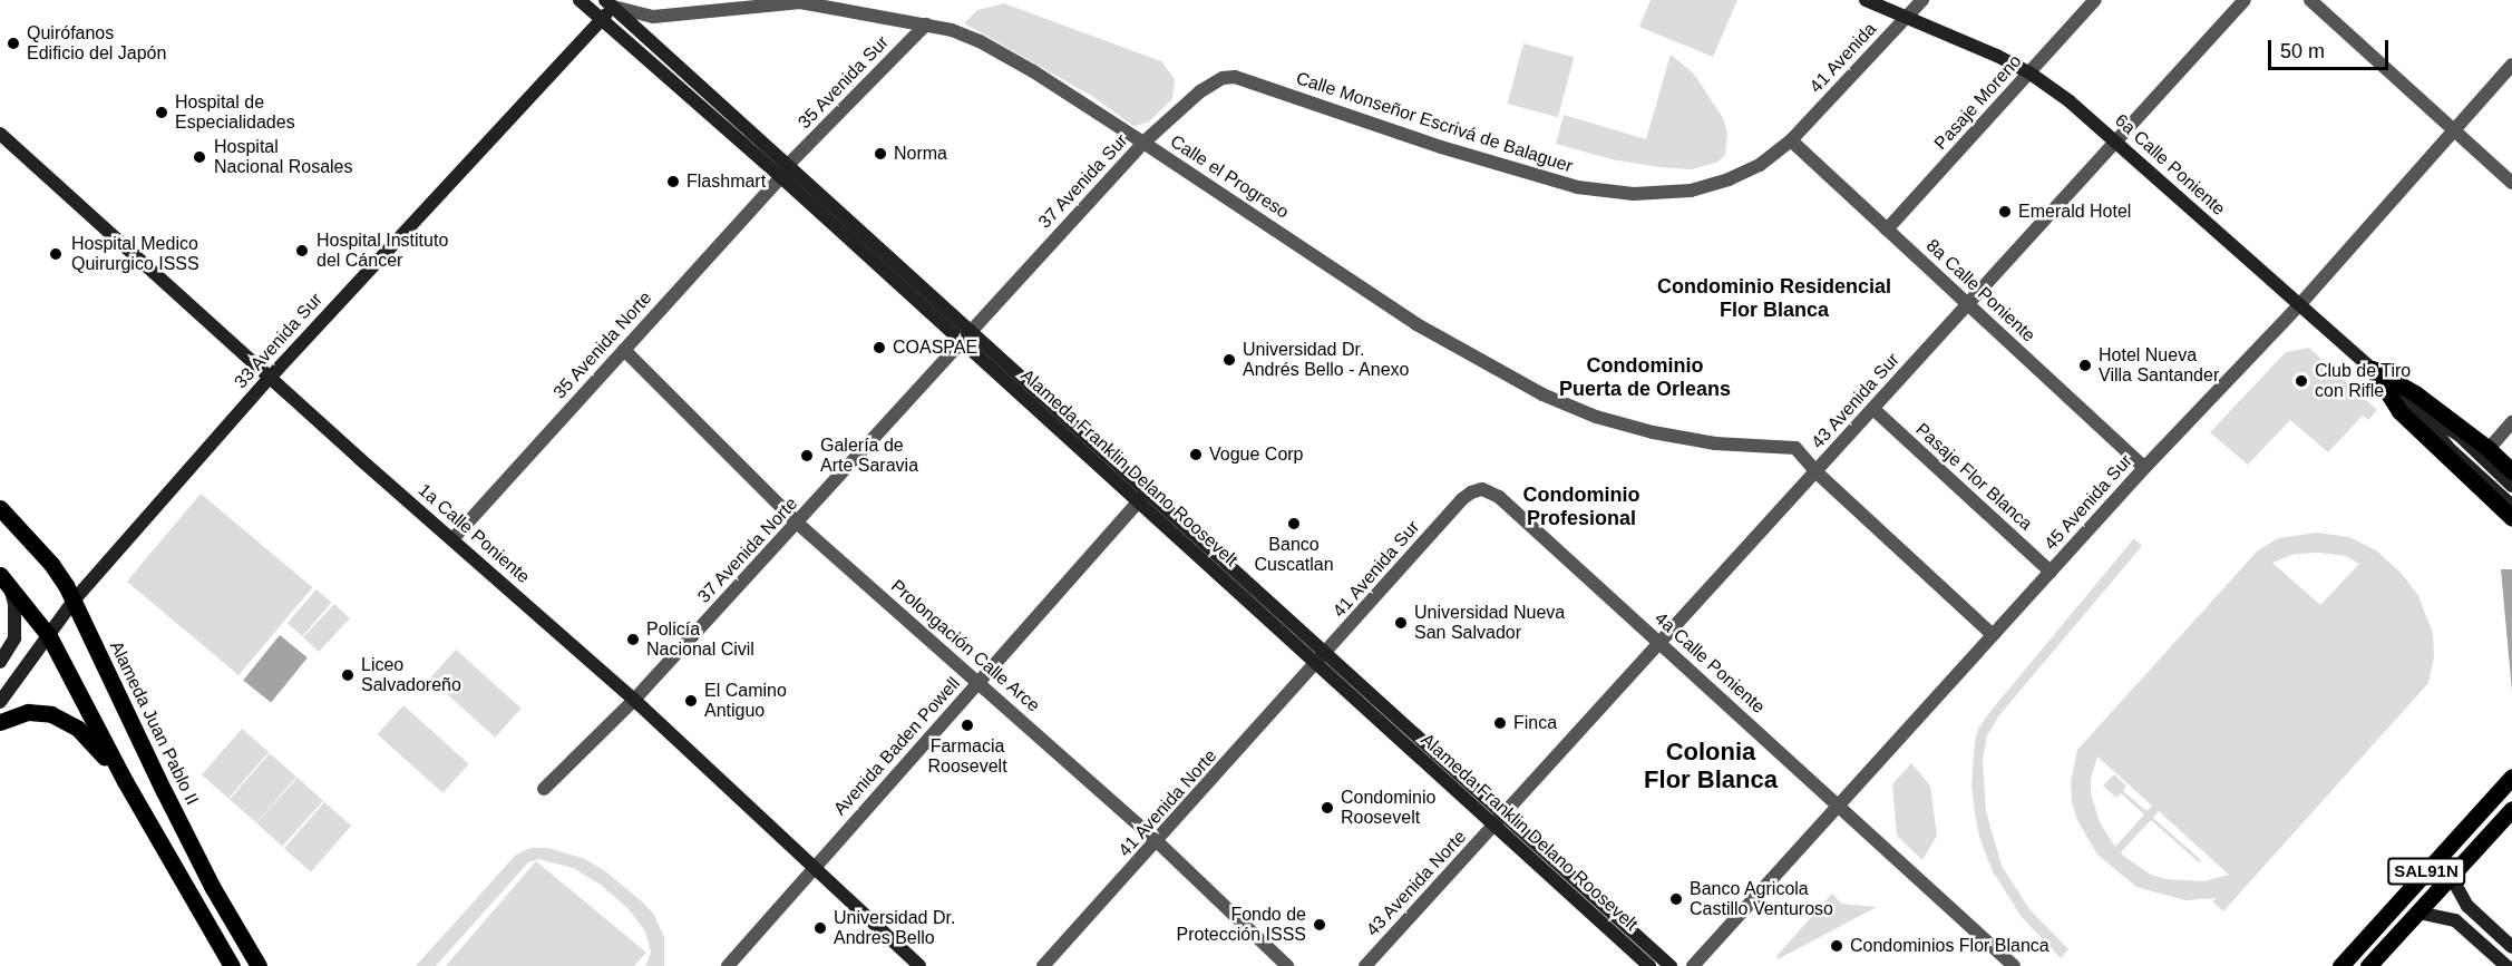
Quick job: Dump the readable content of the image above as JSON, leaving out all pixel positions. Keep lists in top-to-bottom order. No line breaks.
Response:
{"streets":{"main road":["Alameda Juan Pablo II","SAL91N"],"street":["41 Avenida","35 Avenida Sur","Pasaje Moreno","Calle Monseñor Escrivá de Balaguer","6a Calle Poniente","Calle el Progreso","37 Avenida Sur","8a Calle Poniente","33 Avenida Sur","35 Avenida Norte","43 Avenida Sur","Alameda Franklin Delano Roosevelt","Pasaje Flor Blanca","45 Avenida Sur","1a Calle Poniente","37 Avenida Norte","41 Avenida Sur","Prolongación Calle Arce","4a Calle Poniente","Avenida Baden Powell","41 Avenida Norte","43 Avenida Norte"]},"crossings":[["41 Avenida","Calle Monseñor Escrivá de Balaguer"],["41 Avenida","6a Calle Poniente"],["41 Avenida","8a Calle Poniente"],["35 Avenida Sur","Calle el Progreso"],["35 Avenida Sur","35 Avenida Norte"],["35 Avenida Sur","Alameda Franklin Delano Roosevelt"],["Pasaje Moreno","6a Calle Poniente"],["Pasaje Moreno","8a Calle Poniente"],["Calle Monseñor Escrivá de Balaguer","37 Avenida Sur"],["6a Calle Poniente","43 Avenida Sur"],["6a Calle Poniente","45 Avenida Sur"],["Calle el Progreso","37 Avenida Sur"],["Calle el Progreso","43 Avenida Sur"],["Calle el Progreso","Alameda Franklin Delano Roosevelt"],["37 Avenida Sur","Alameda Franklin Delano Roosevelt"],["37 Avenida Sur","37 Avenida Norte"],["8a Calle Poniente","43 Avenida Sur"],["8a Calle Poniente","45 Avenida Sur"],["33 Avenida Sur","Alameda Franklin Delano Roosevelt"],["33 Avenida Sur","1a Calle Poniente"],["33 Avenida Sur","Alameda Juan Pablo II"],["35 Avenida Norte","Alameda Franklin Delano Roosevelt"],["35 Avenida Norte","1a Calle Poniente"],["35 Avenida Norte","Prolongación Calle Arce"],["43 Avenida Sur","Alameda Franklin Delano Roosevelt"],["43 Avenida Sur","Pasaje Flor Blanca"],["43 Avenida Sur","4a Calle Poniente"],["43 Avenida Sur","43 Avenida Norte"],["Alameda Franklin Delano Roosevelt","37 Avenida Norte"],["Alameda Franklin Delano Roosevelt","41 Avenida Sur"],["Alameda Franklin Delano Roosevelt","Avenida Baden Powell"],["Alameda Franklin Delano Roosevelt","41 Avenida Norte"],["Alameda Franklin Delano Roosevelt","43 Avenida Norte"],["Pasaje Flor Blanca","45 Avenida Sur"],["45 Avenida Sur","4a Calle Poniente"],["1a Calle Poniente","37 Avenida Norte"],["1a Calle Poniente","Avenida Baden Powell"],["37 Avenida Norte","Prolongación Calle Arce"],["41 Avenida Sur","4a Calle Poniente"],["41 Avenida Sur","41 Avenida Norte"],["Prolongación Calle Arce","Avenida Baden Powell"],["Prolongación Calle Arce","41 Avenida Norte"]],"districts":["Condominio Residencial Flor Blanca","Condominio Puerta de Orleans","Condominio Profesional","Colonia Flor Blanca"],"places":["Quirófanos Edificio del Japón","Hospital de Especialidades","Norma","Hospital Nacional Rosales","Flashmart","Emerald Hotel","Hospital Instituto del Cáncer","Hospital Medico Quirurgico ISSS","COASPAE","Universidad Dr. Andrés Bello - Anexo","Hotel Nueva Villa Santander","Club de Tiro con Rifle","Vogue Corp","Galería de Arte Saravia","Banco Cuscatlan","Universidad Nueva San Salvador","Policía Nacional Civil","Liceo Salvadoreño","El Camino Antiguo","Finca","Farmacia Roosevelt","Condominio Roosevelt","Banco Agricola Castillo Venturoso","Fondo de Protección ISSS","Universidad Dr. Andres Bello","Condominios Flor Blanca"],"scale_bar":"50 m"}
